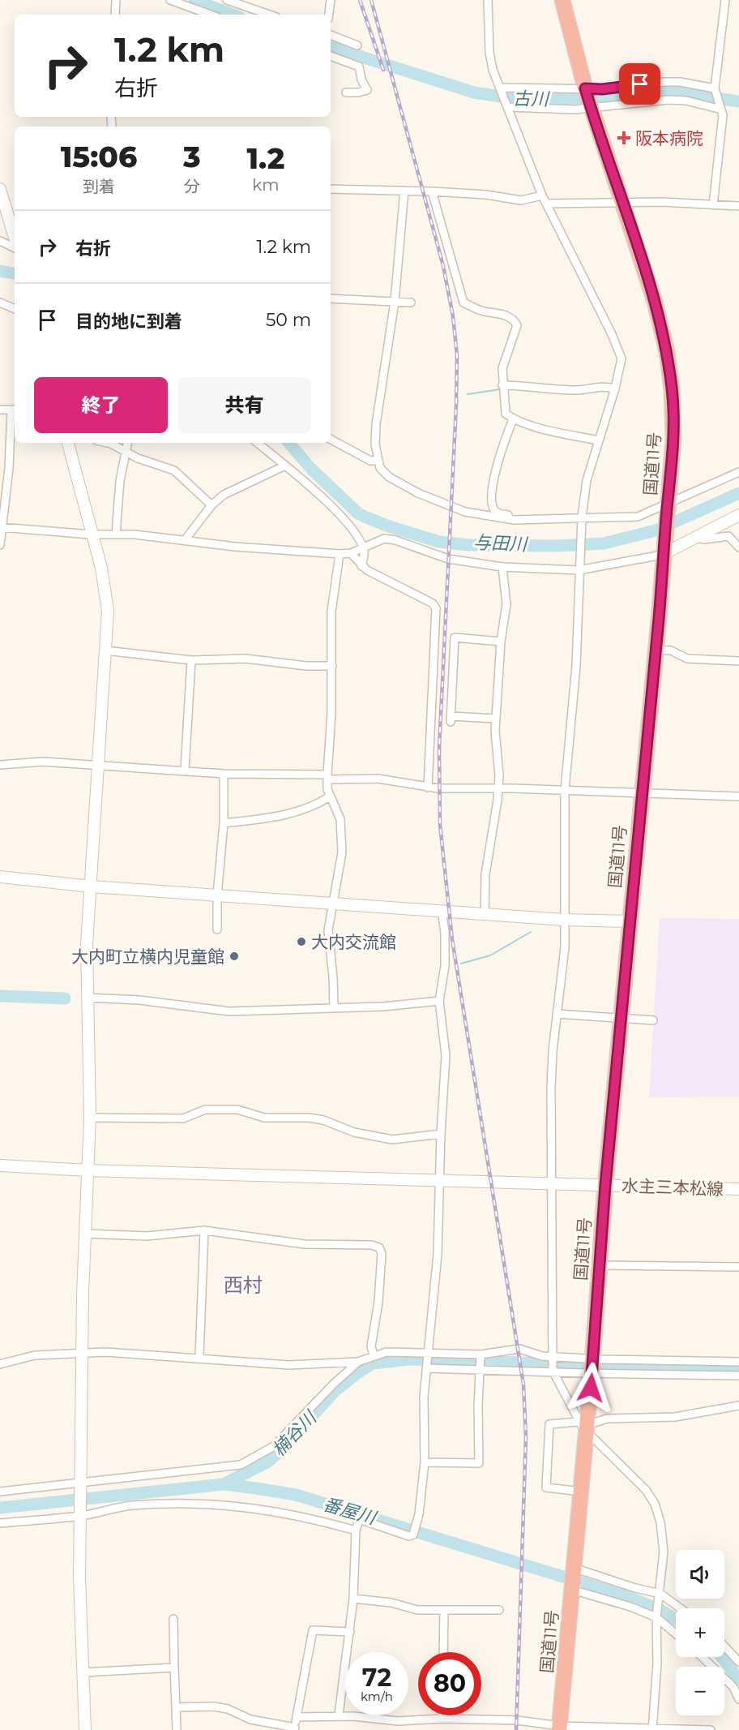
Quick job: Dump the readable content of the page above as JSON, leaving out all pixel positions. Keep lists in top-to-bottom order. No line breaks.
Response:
{"streets":{"highway":["国道11号"],"street":["水主三本松線"]},"crossings":[["国道11号","水主三本松線"]],"districts":["西村"],"water":["古川","与田川","楠谷川","番屋川"],"places":{"health":["阪本病院"],"other":["大内交流館","大内町立横内児童館"]},"page":{"turn":["1.2 km","右折"],"eta":["15:06","到着","3","分","1.2","km"],"list":[{"name":"右折","value":"1.2 km"},{"name":"目的地に到着","value":"50 m"}],"buttons":["終了","共有"],"map_buttons":["+","−"],"speed":"72 km/h","limit":"80"}}
